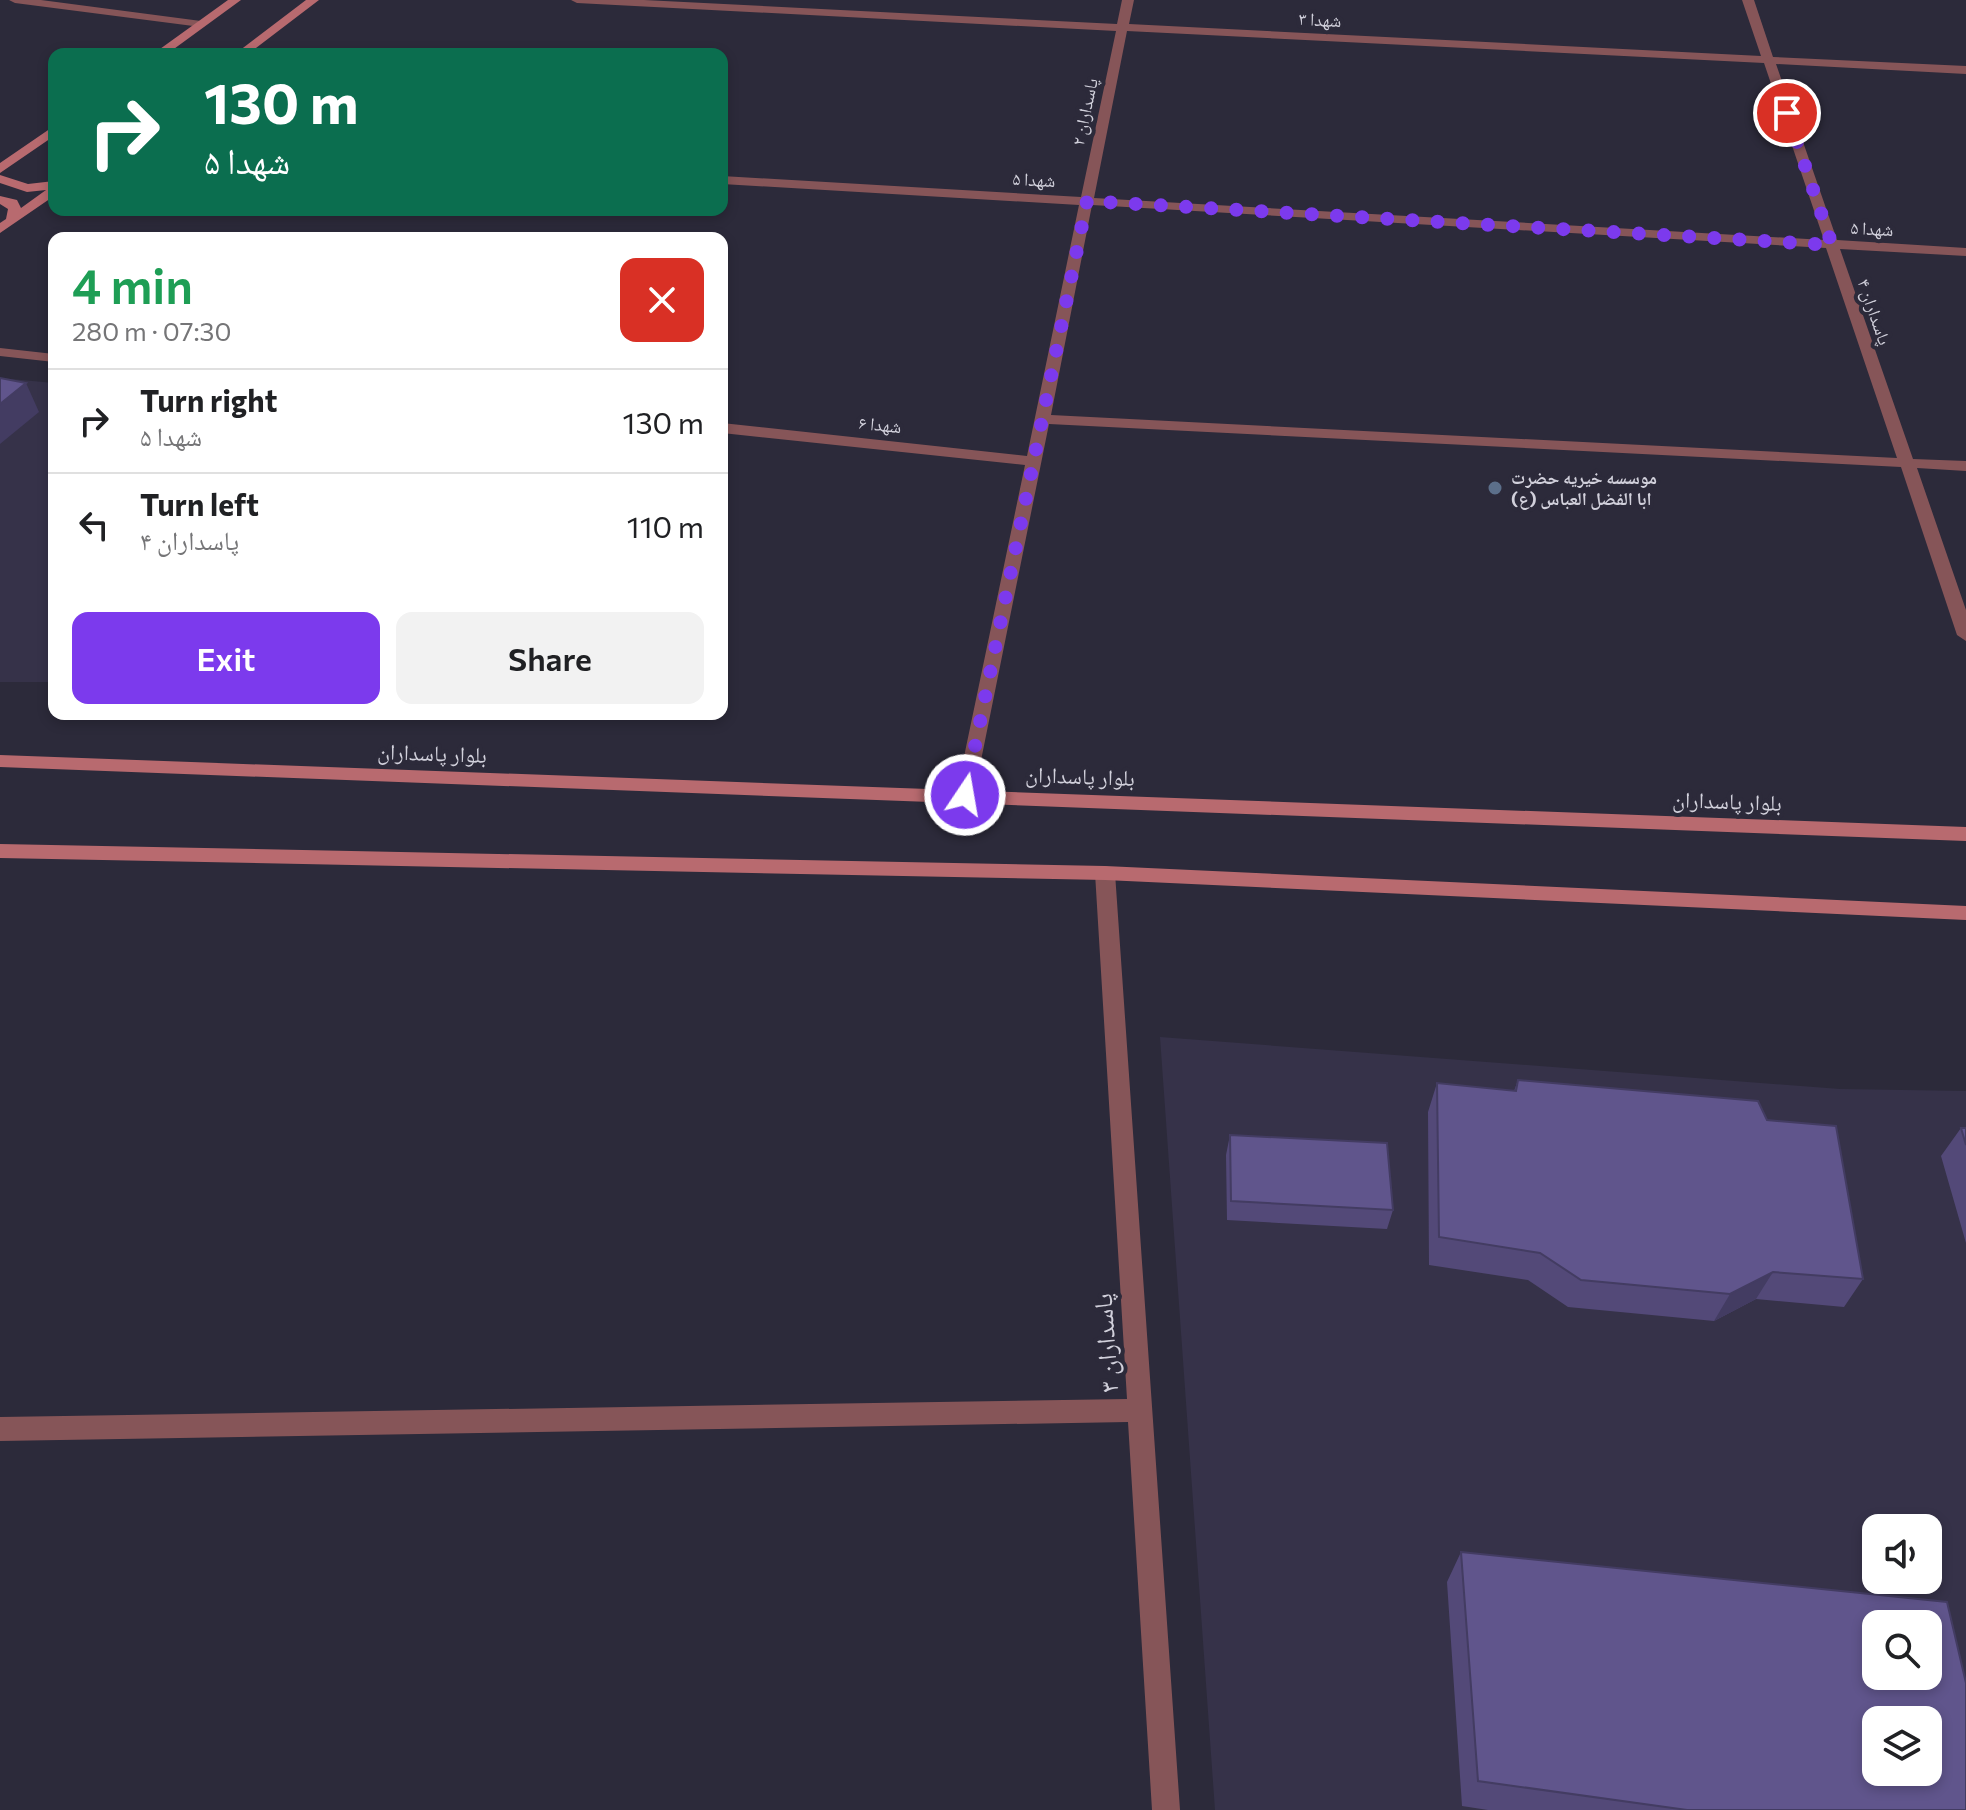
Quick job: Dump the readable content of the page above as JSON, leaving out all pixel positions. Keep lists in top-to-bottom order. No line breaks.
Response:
{"streets":{"main road":["بلوار پاسداران"],"street":["شهدا ۳","پاسداران ۲","شهدا ۵","پاسداران ۴","شهدا ۶","پاسداران ۳"]},"crossings":[["شهدا ۳","پاسداران ۲"],["شهدا ۳","پاسداران ۴"],["پاسداران ۲","شهدا ۵"],["پاسداران ۲","شهدا ۶"],["پاسداران ۲","بلوار پاسداران"],["شهدا ۵","پاسداران ۴"]],"places":["موسسه خیریه حضرت ابا الفضل العباس (ع)"],"page":{"turn":["130 m","شهدا ۵"],"heading":["4 min","280 m · 07:30"],"list":[{"name":"Turn right","note":"شهدا ۵","value":"130 m"},{"name":"Turn left","note":"پاسداران ۴","value":"110 m"}],"buttons":["Exit","Share"]}}
